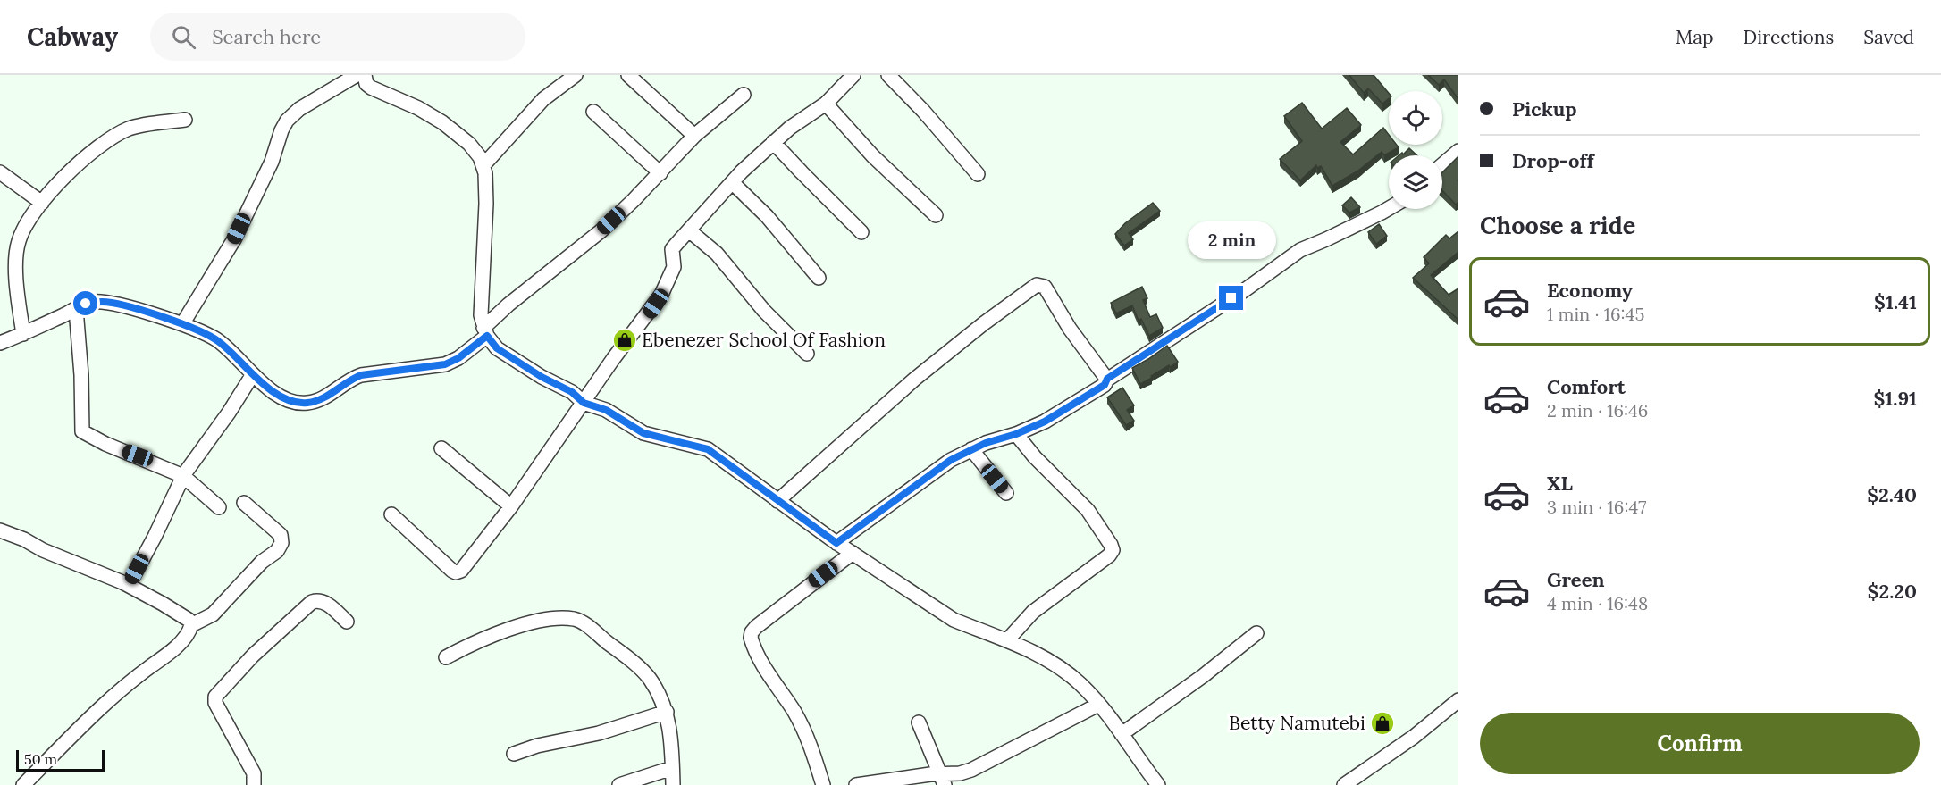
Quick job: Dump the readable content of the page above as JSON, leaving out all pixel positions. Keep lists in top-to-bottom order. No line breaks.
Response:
{"places":{"shop":["Ebenezer School Of Fashion","Betty Namutebi"]},"scale_bar":"50 m","page":{"header":"Cabway","search":"Search here","nav":["Map","Directions","Saved"],"banner":["Pickup","Drop-off"],"heading":"Choose a ride","bubble":"2 min","list":[{"name":"Economy","note":"1 min · 16:45","value":"$1.41"},{"name":"Comfort","note":"2 min · 16:46","value":"$1.91"},{"name":"XL","note":"3 min · 16:47","value":"$2.40"},{"name":"Green","note":"4 min · 16:48","value":"$2.20"}],"buttons":"Confirm","scale":"50 m"}}
